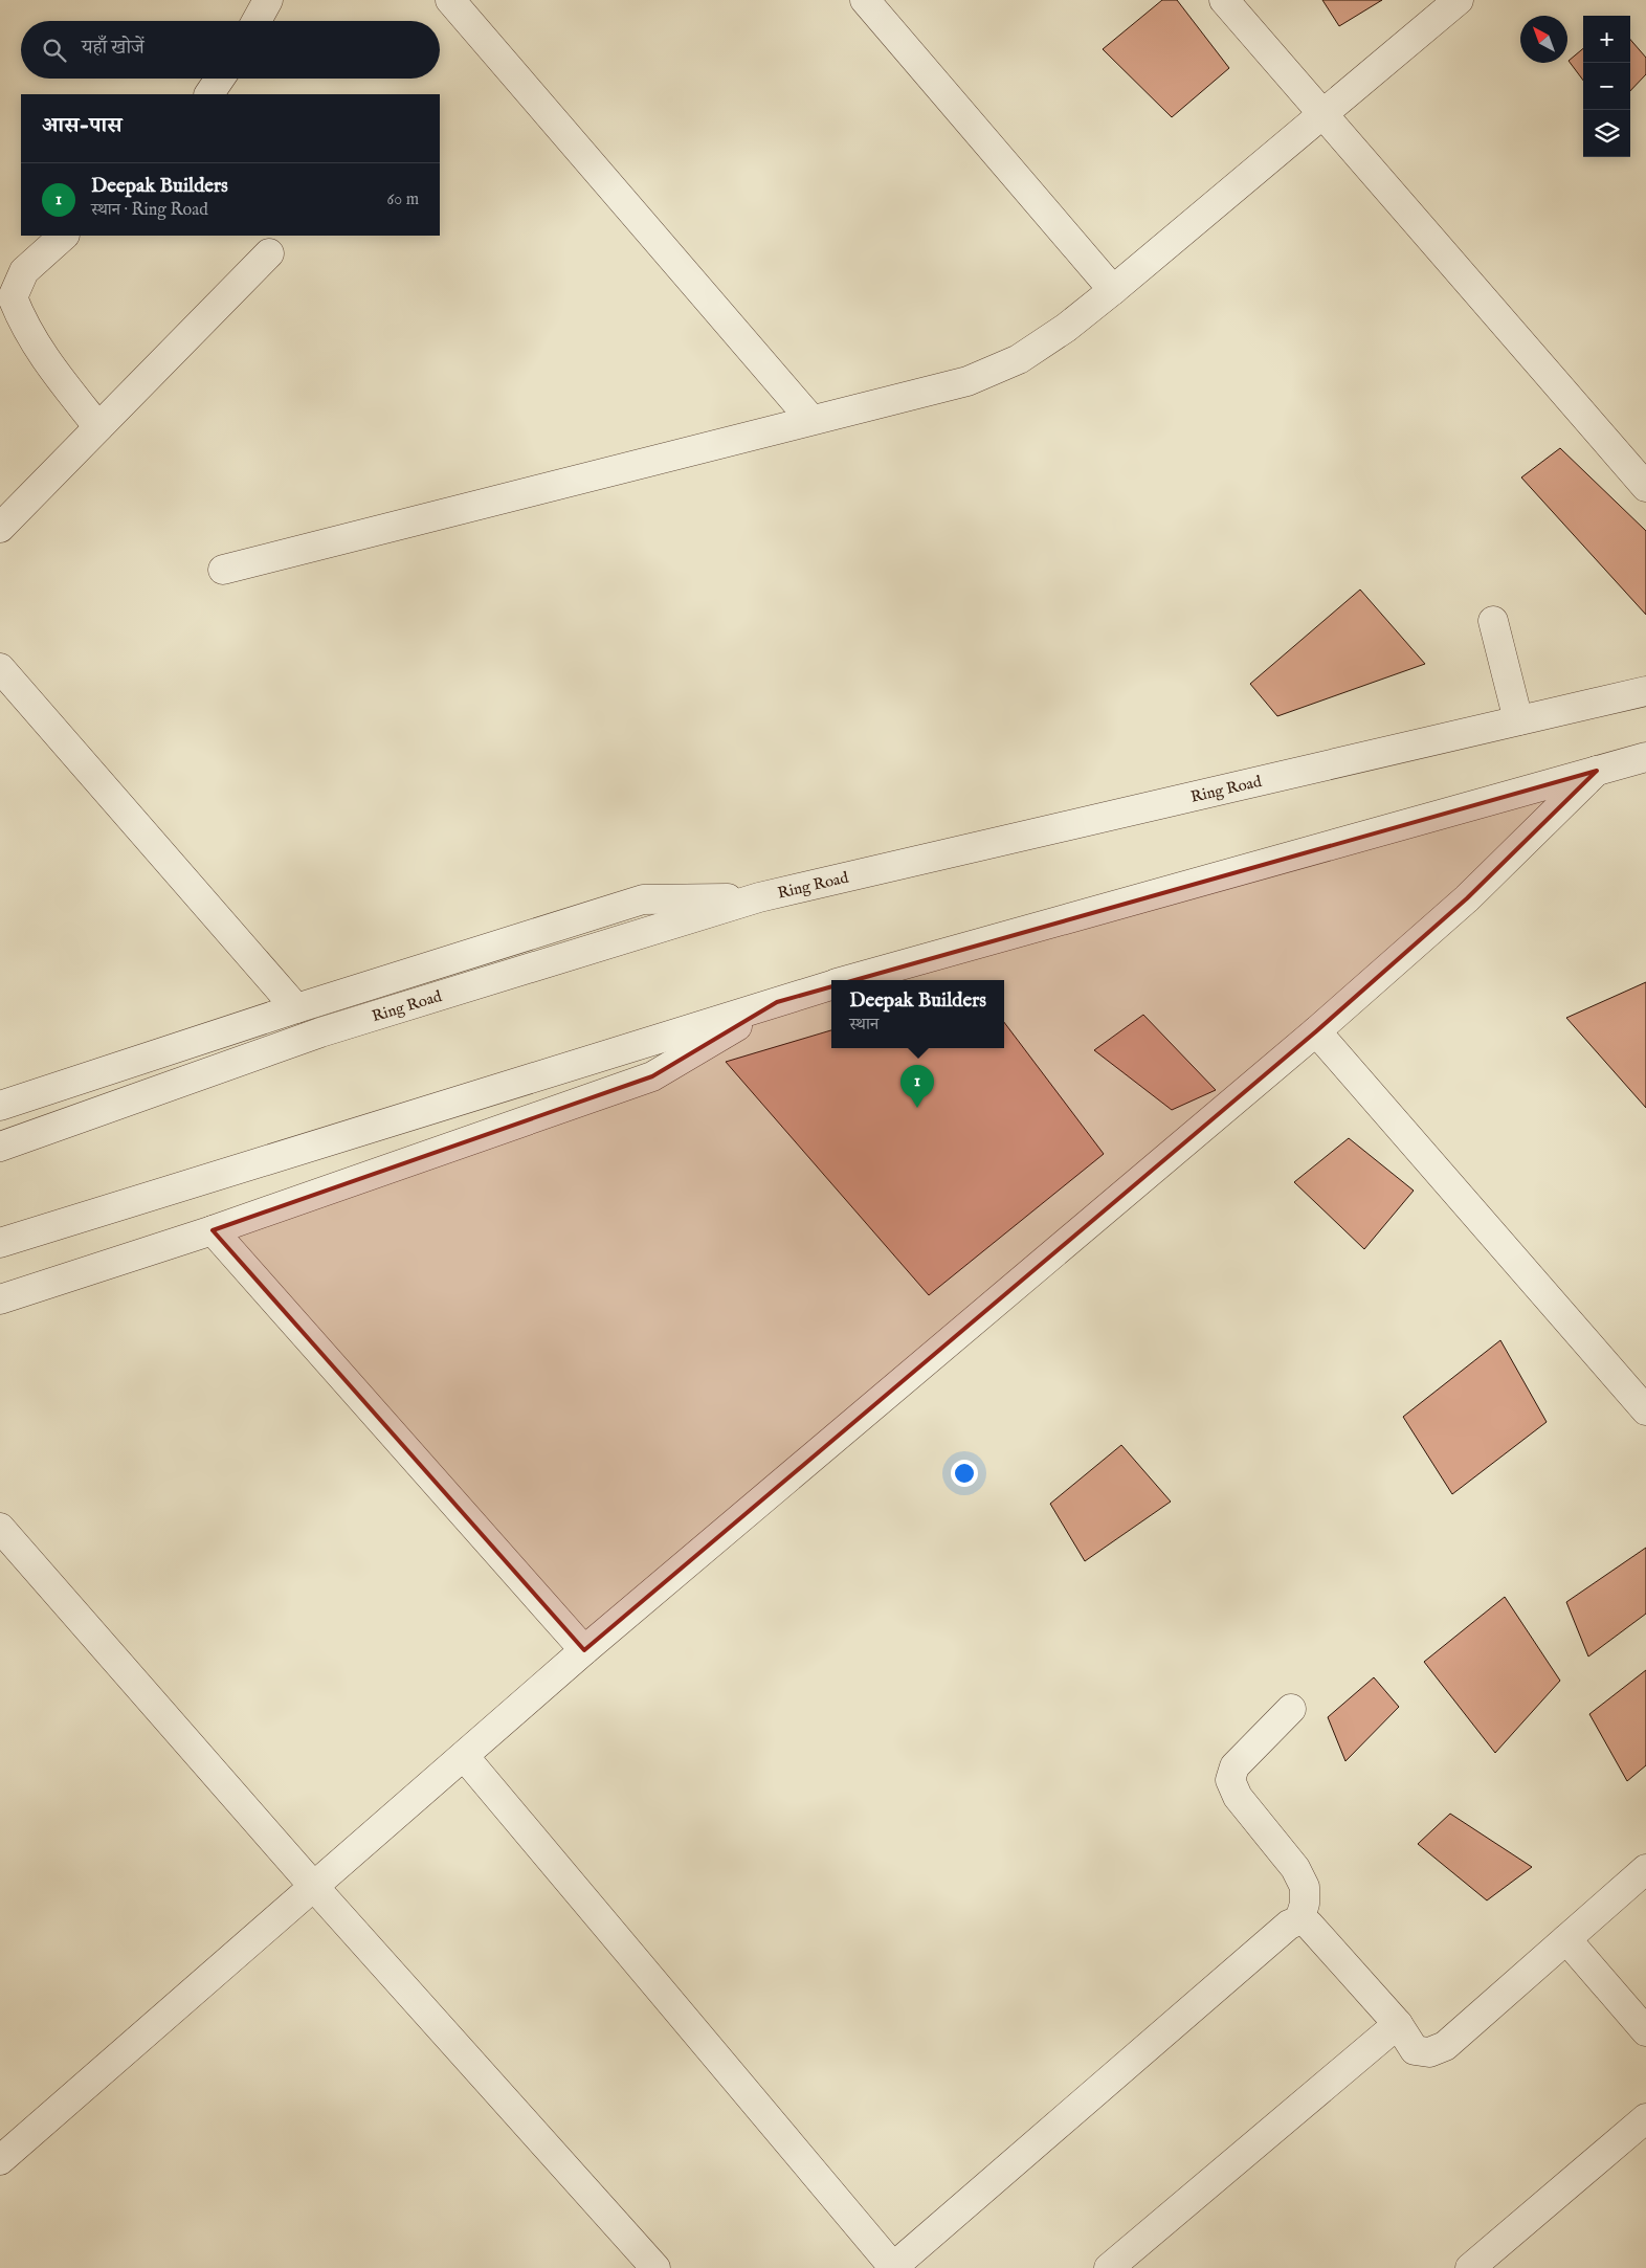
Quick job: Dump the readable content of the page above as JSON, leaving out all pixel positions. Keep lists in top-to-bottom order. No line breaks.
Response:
{"streets":{"street":["Ring Road"]},"north":"top left","page":{"map_buttons":["+","−"],"search":"यहाँ खोजें","heading":"आस-पास","list":[{"mark":"1","name":"Deepak Builders","note":"स्थान · Ring Road","value":"60 m"}],"popup":["Deepak Builders","स्थान"],"pins":"1"}}
